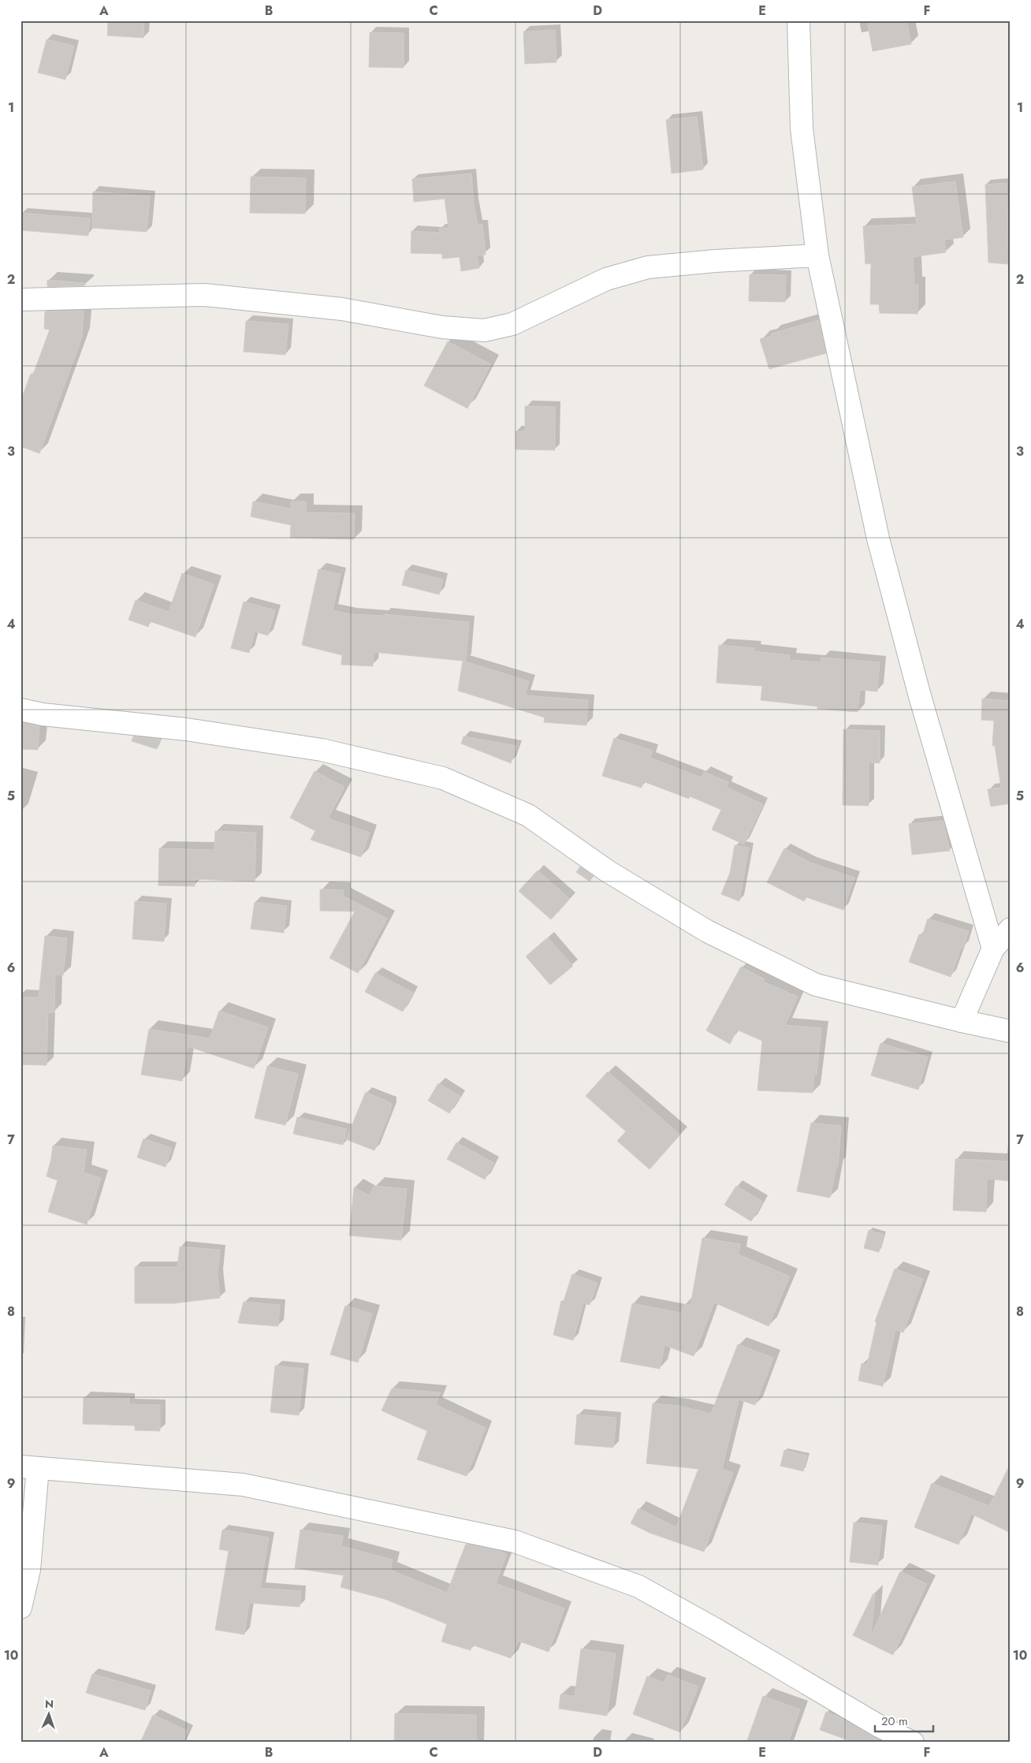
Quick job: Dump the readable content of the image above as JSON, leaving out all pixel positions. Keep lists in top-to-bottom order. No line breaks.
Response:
{"scale_bar":"20 m","north":"top","grid":{"columns":["A","B","C","D","E","F"],"rows":["1","2","3","4","5","6","7","8","9","10"]}}
